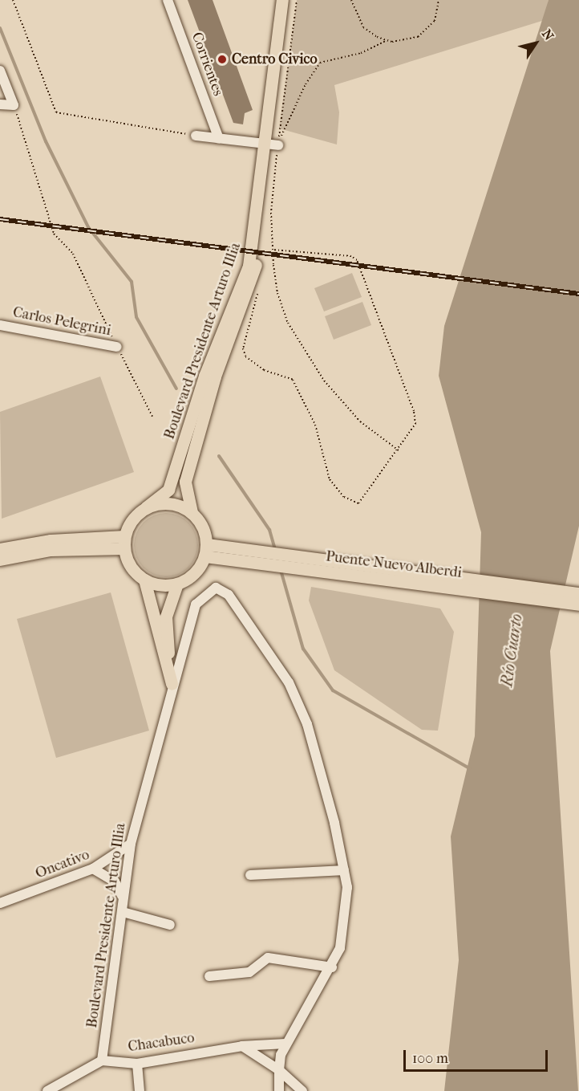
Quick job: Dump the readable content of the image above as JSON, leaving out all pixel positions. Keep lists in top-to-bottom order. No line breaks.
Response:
{"streets":{"main road":["Boulevard Presidente Arturo Illia","Puente Nuevo Alberdi"],"street":["Corrientes","Carlos Pelegrini","Oncativo","Chacabuco"]},"crossings":[["Boulevard Presidente Arturo Illia","Puente Nuevo Alberdi"],["Boulevard Presidente Arturo Illia","Oncativo"],["Boulevard Presidente Arturo Illia","Chacabuco"]],"water":["Río Cuarto"],"places":["Centro Civico"],"scale_bar":"100 m","north":"top right"}
